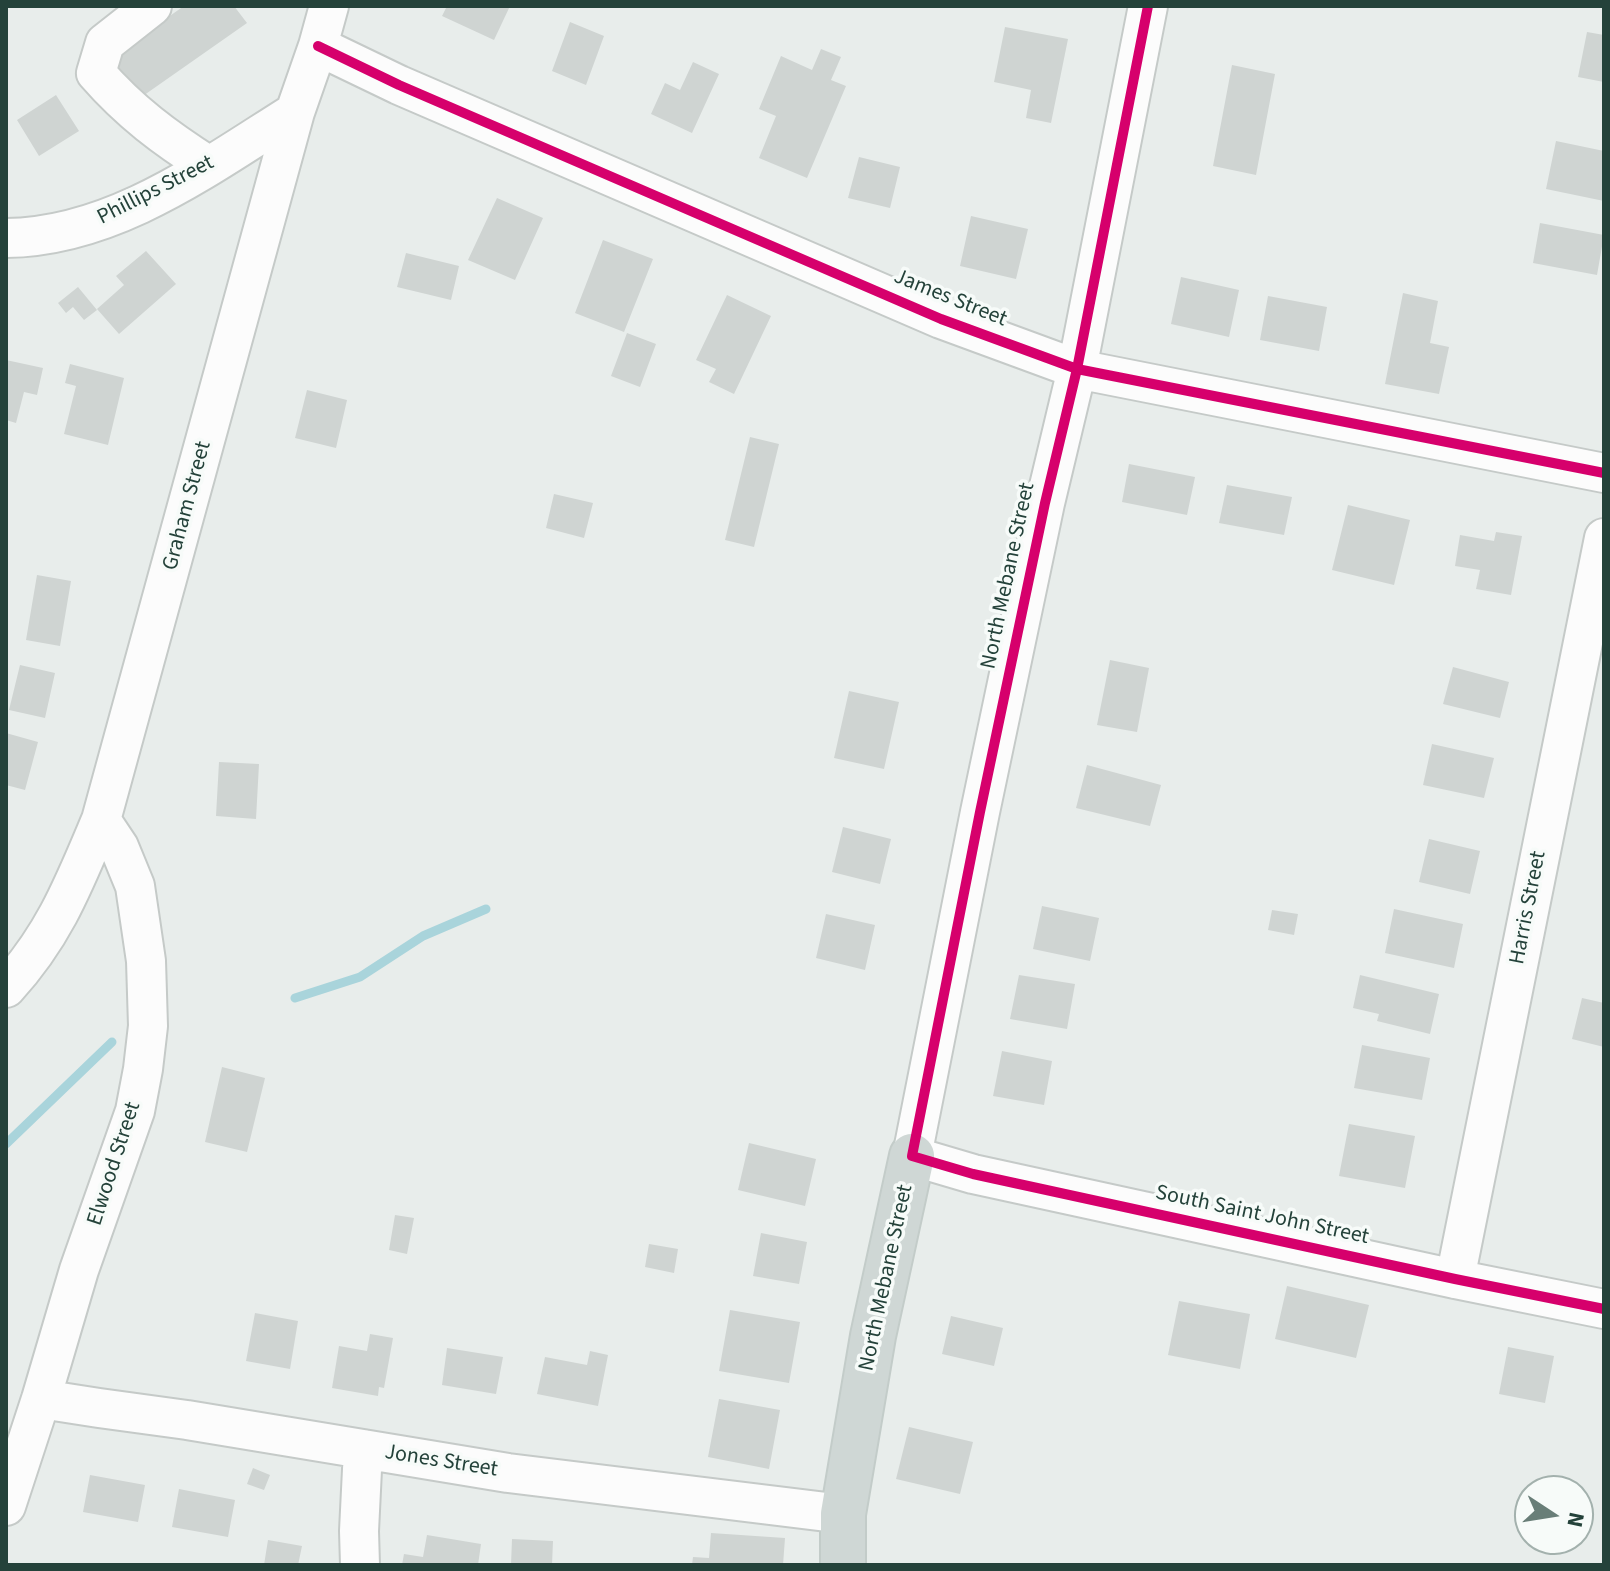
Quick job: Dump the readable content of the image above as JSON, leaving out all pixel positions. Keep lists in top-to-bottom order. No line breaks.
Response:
{"streets":{"main road":["North Mebane Street"],"street":["Phillips Street","James Street","Graham Street","Harris Street","Elwood Street","South Saint John Street","Jones Street"]},"crossings":[["Phillips Street","Graham Street"],["James Street","Graham Street"],["James Street","North Mebane Street"],["Graham Street","Elwood Street"],["North Mebane Street","South Saint John Street"],["North Mebane Street","Jones Street"],["Harris Street","South Saint John Street"],["Elwood Street","Jones Street"]],"north":"right"}
